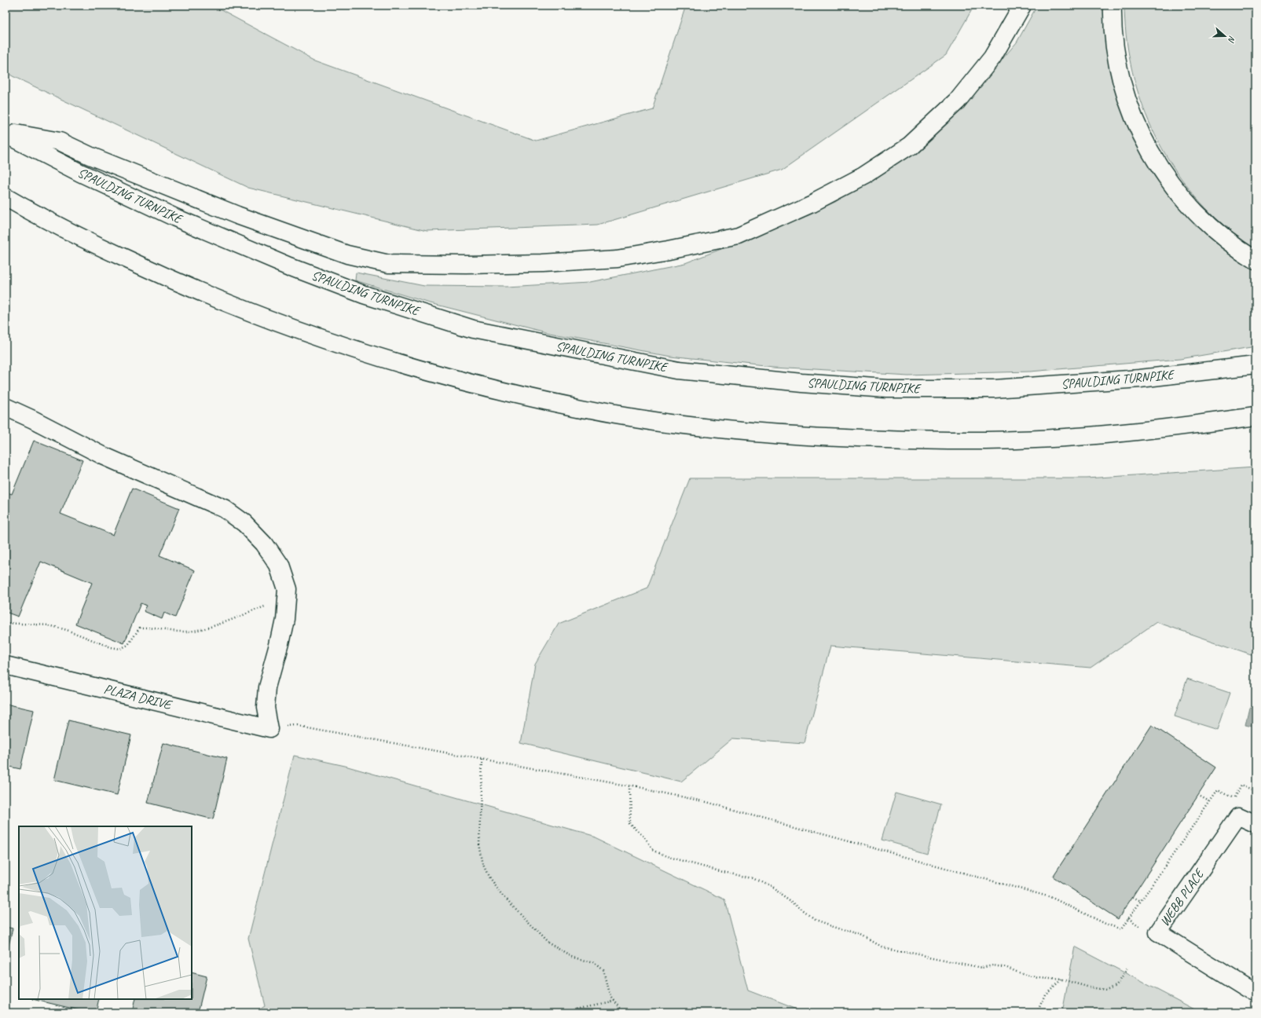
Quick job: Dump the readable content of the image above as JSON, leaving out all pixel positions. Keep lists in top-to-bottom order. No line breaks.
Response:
{"streets":{"main road":["SPAULDING TURNPIKE","PLAZA DRIVE","WEBB PLACE"]},"north":"right"}
